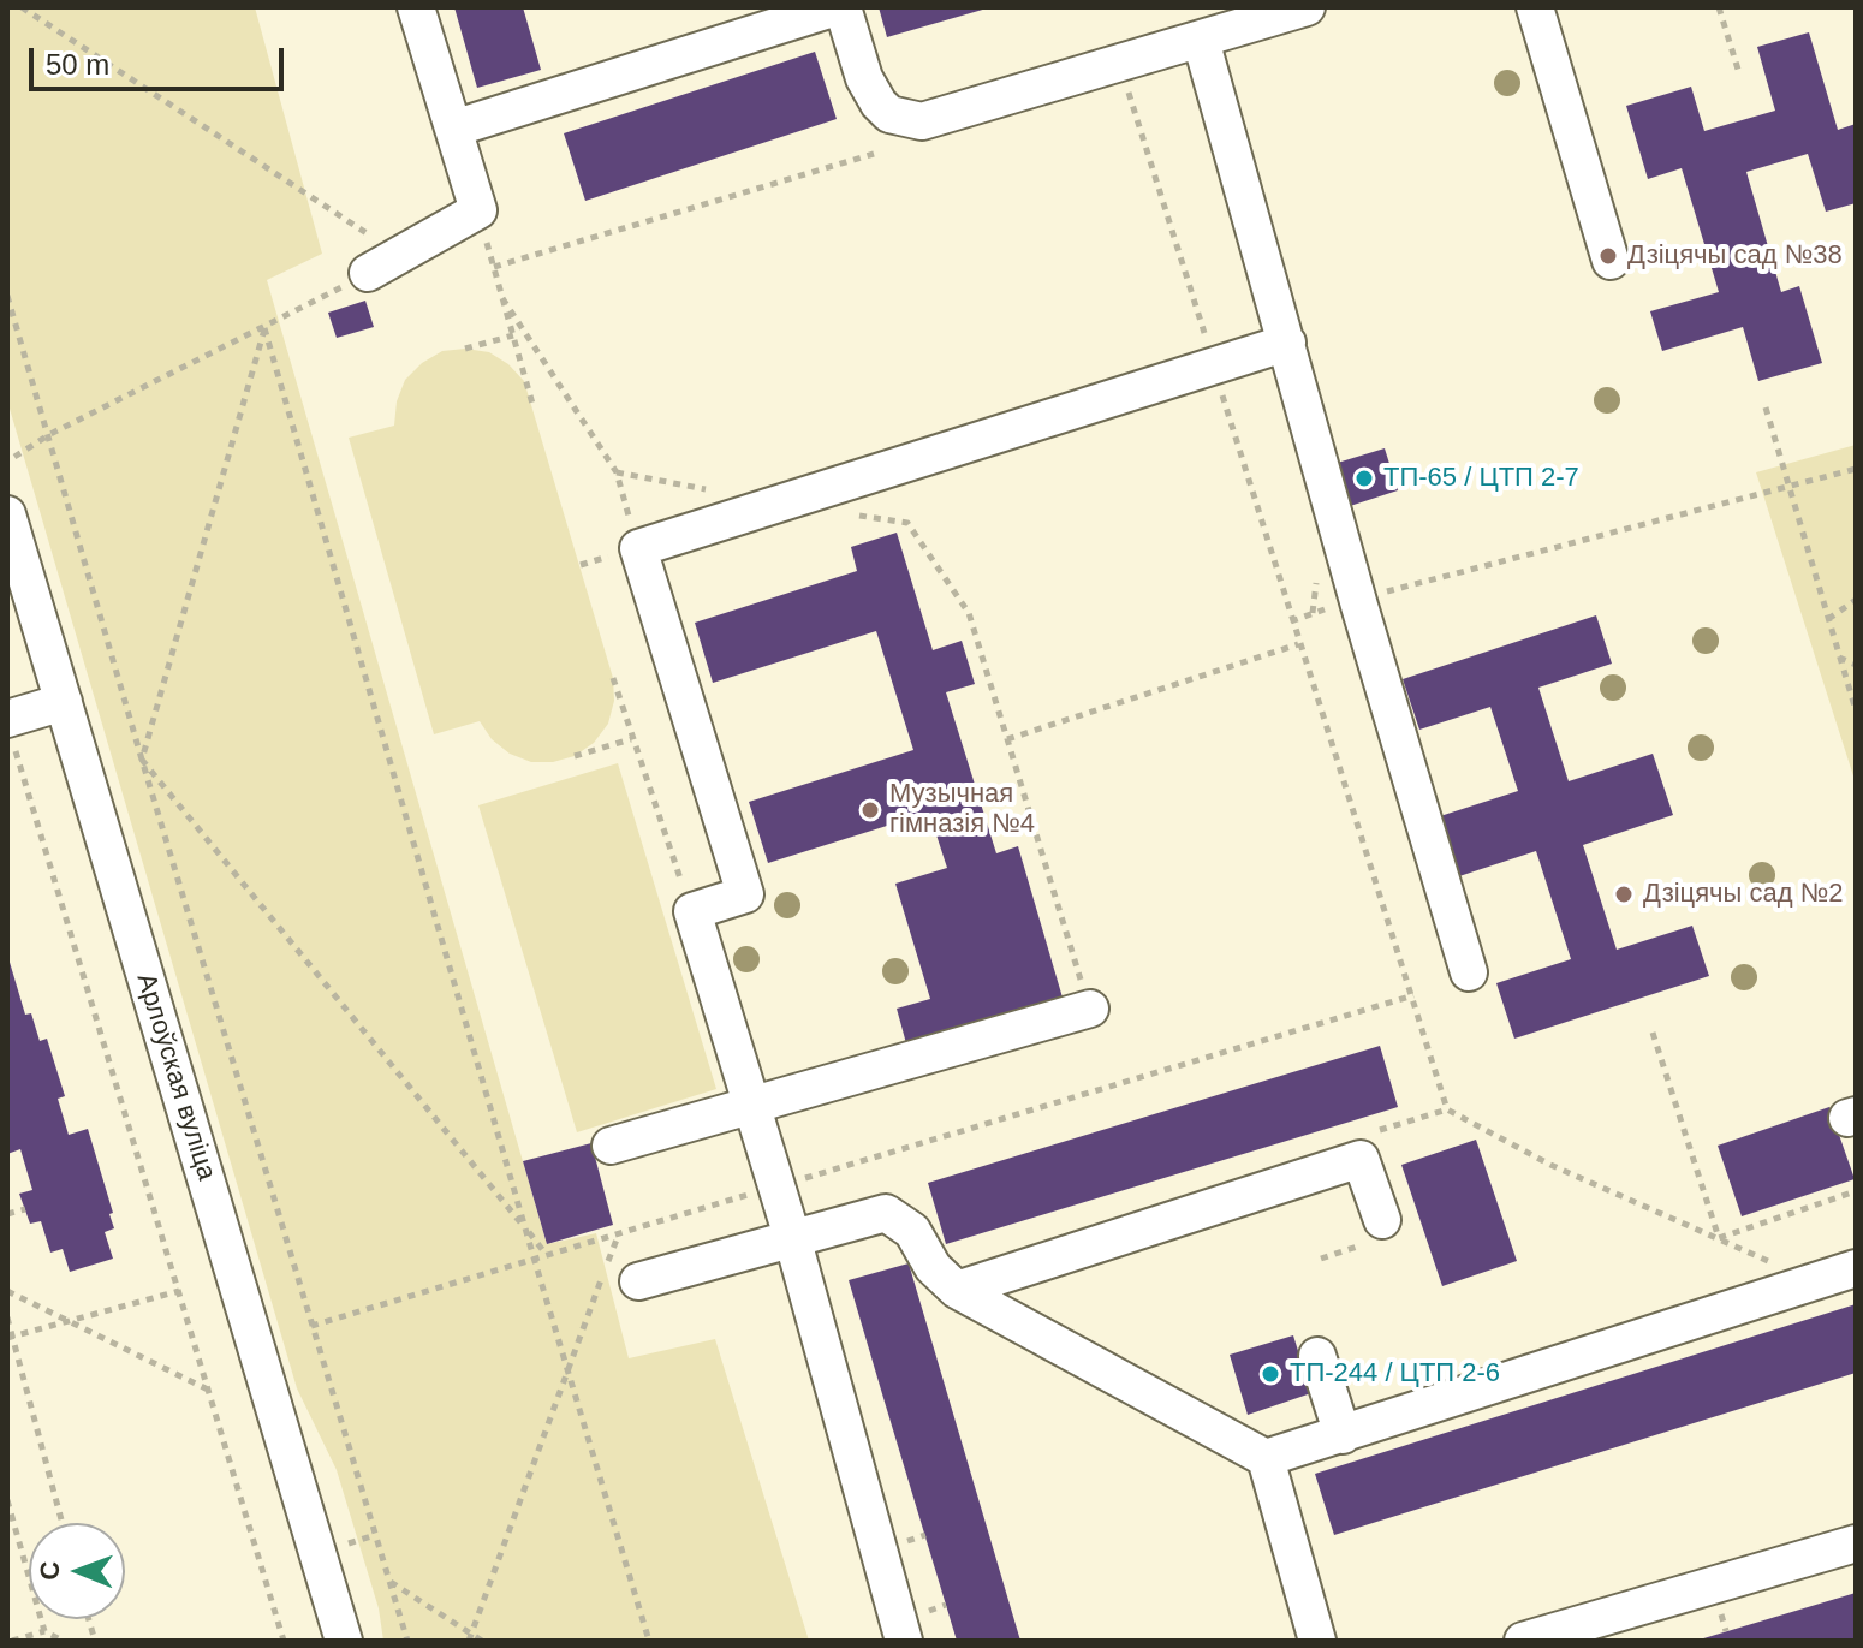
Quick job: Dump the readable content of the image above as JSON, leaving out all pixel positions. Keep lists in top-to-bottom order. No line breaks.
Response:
{"streets":{"street":["Арлоўская вуліца"]},"places":["Дзіцячы сад №38","ТП-65 / ЦТП 2-7","Музычная гімназія №4","Дзіцячы сад №2","ТП-244 / ЦТП 2-6"],"scale_bar":"50 m","north":"left"}
